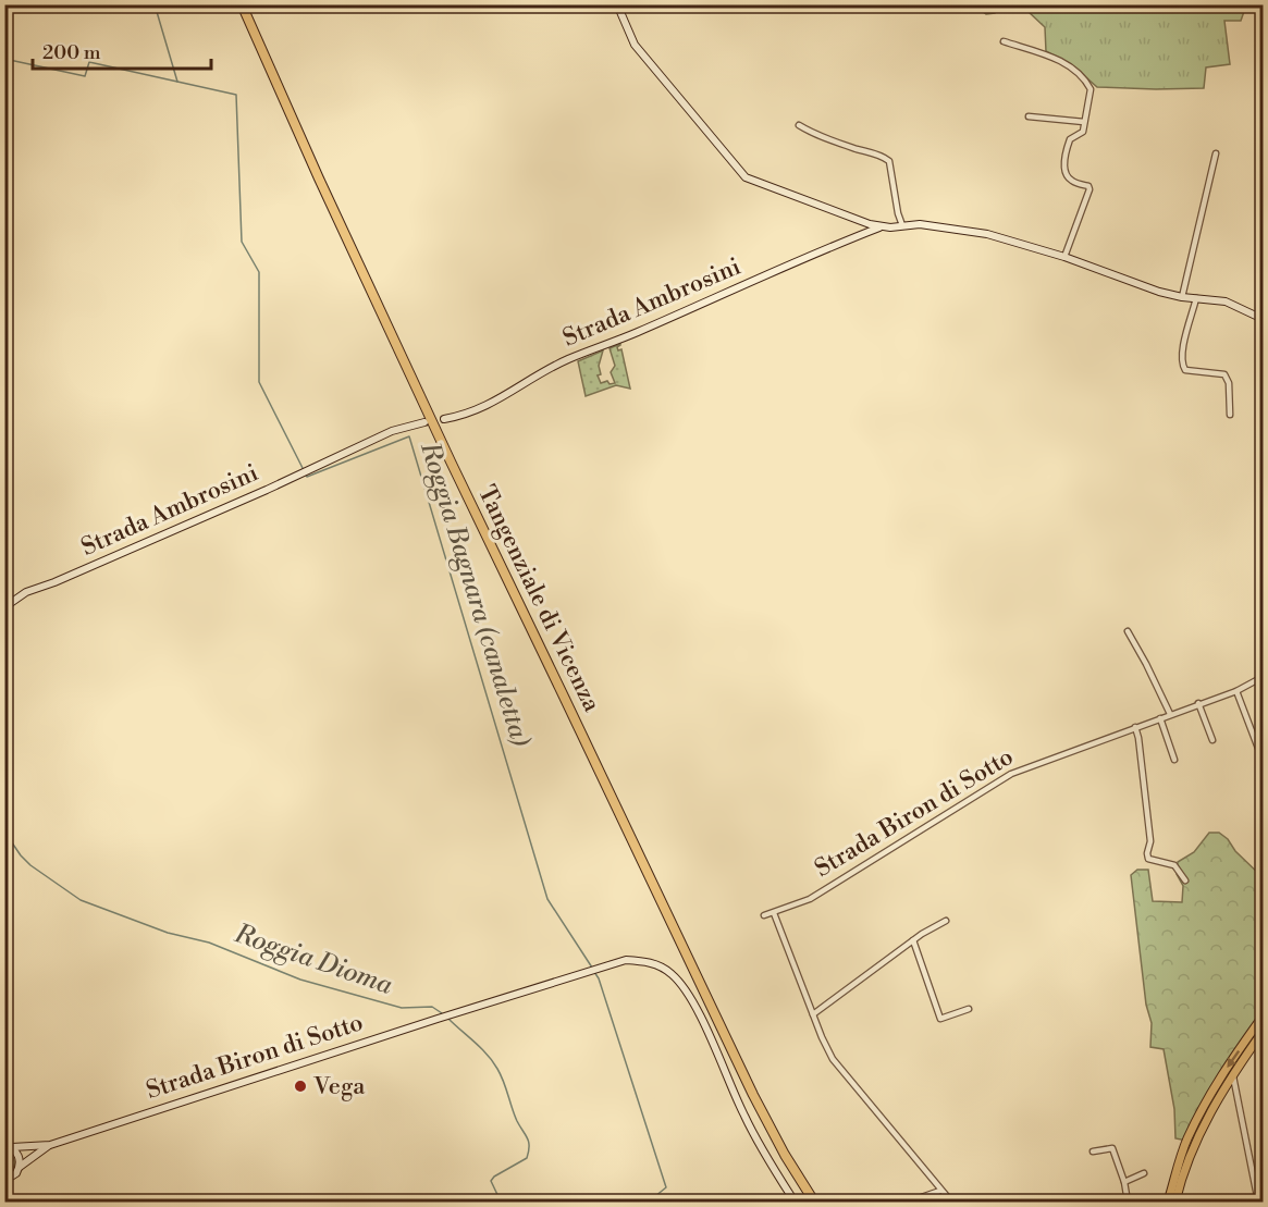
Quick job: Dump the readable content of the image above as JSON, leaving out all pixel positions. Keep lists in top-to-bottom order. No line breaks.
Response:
{"streets":{"highway":["Tangenziale di Vicenza"],"street":["Strada Ambrosini","Strada Biron di Sotto"]},"water":["Roggia Bagnara (canaletta)","Roggia Dioma"],"places":["Vega"],"scale_bar":"200 m"}
